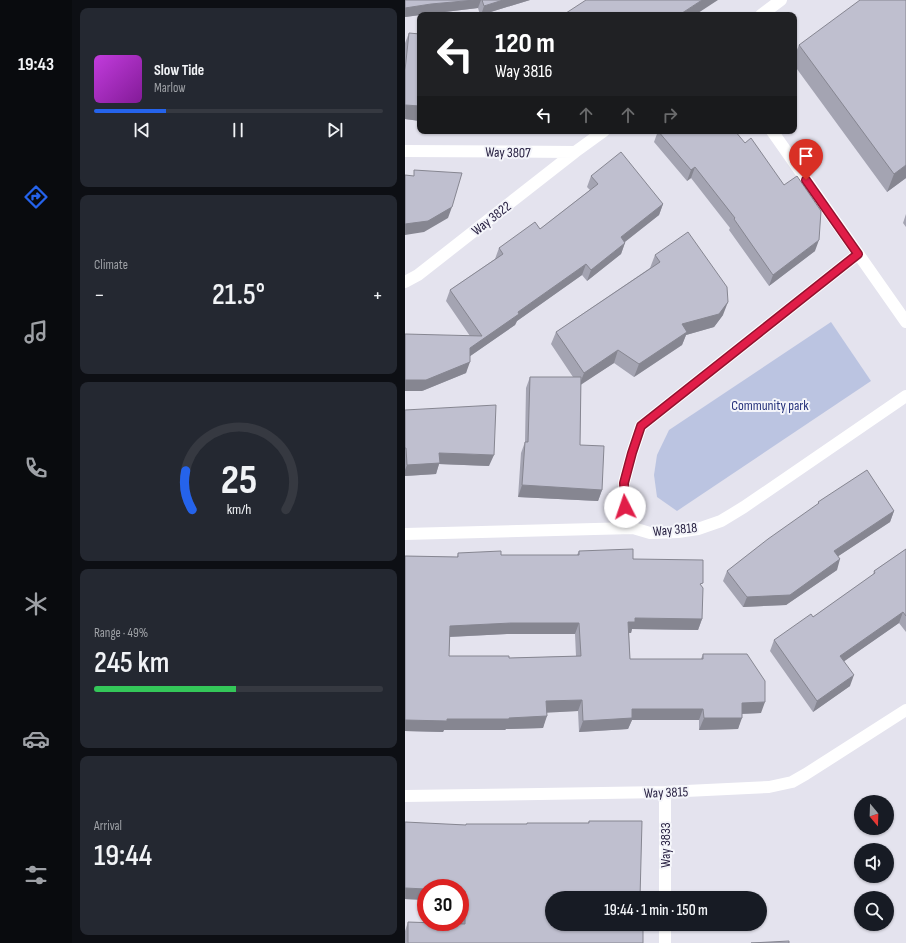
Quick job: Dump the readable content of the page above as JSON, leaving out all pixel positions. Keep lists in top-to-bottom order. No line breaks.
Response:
{"streets":{"street":["Way 3807","Way 3822","Way 3818","Way 3815","Way 3833"]},"crossings":[["Way 3807","Way 3822"],["Way 3815","Way 3833"]],"parks":["Community park"],"north":"bottom","page":{"tabs":"19:43","turn":["120 m","Way 3816"],"song":["Slow Tide","Marlow"],"tile":["Climate",["Range · 49%","245 km"],["Arrival","19:44"]],"heat":["−","21.5°","+"],"limit":"30","trip":"19:44 · 1 min · 150 m","gauge":["25","km/h"]}}
